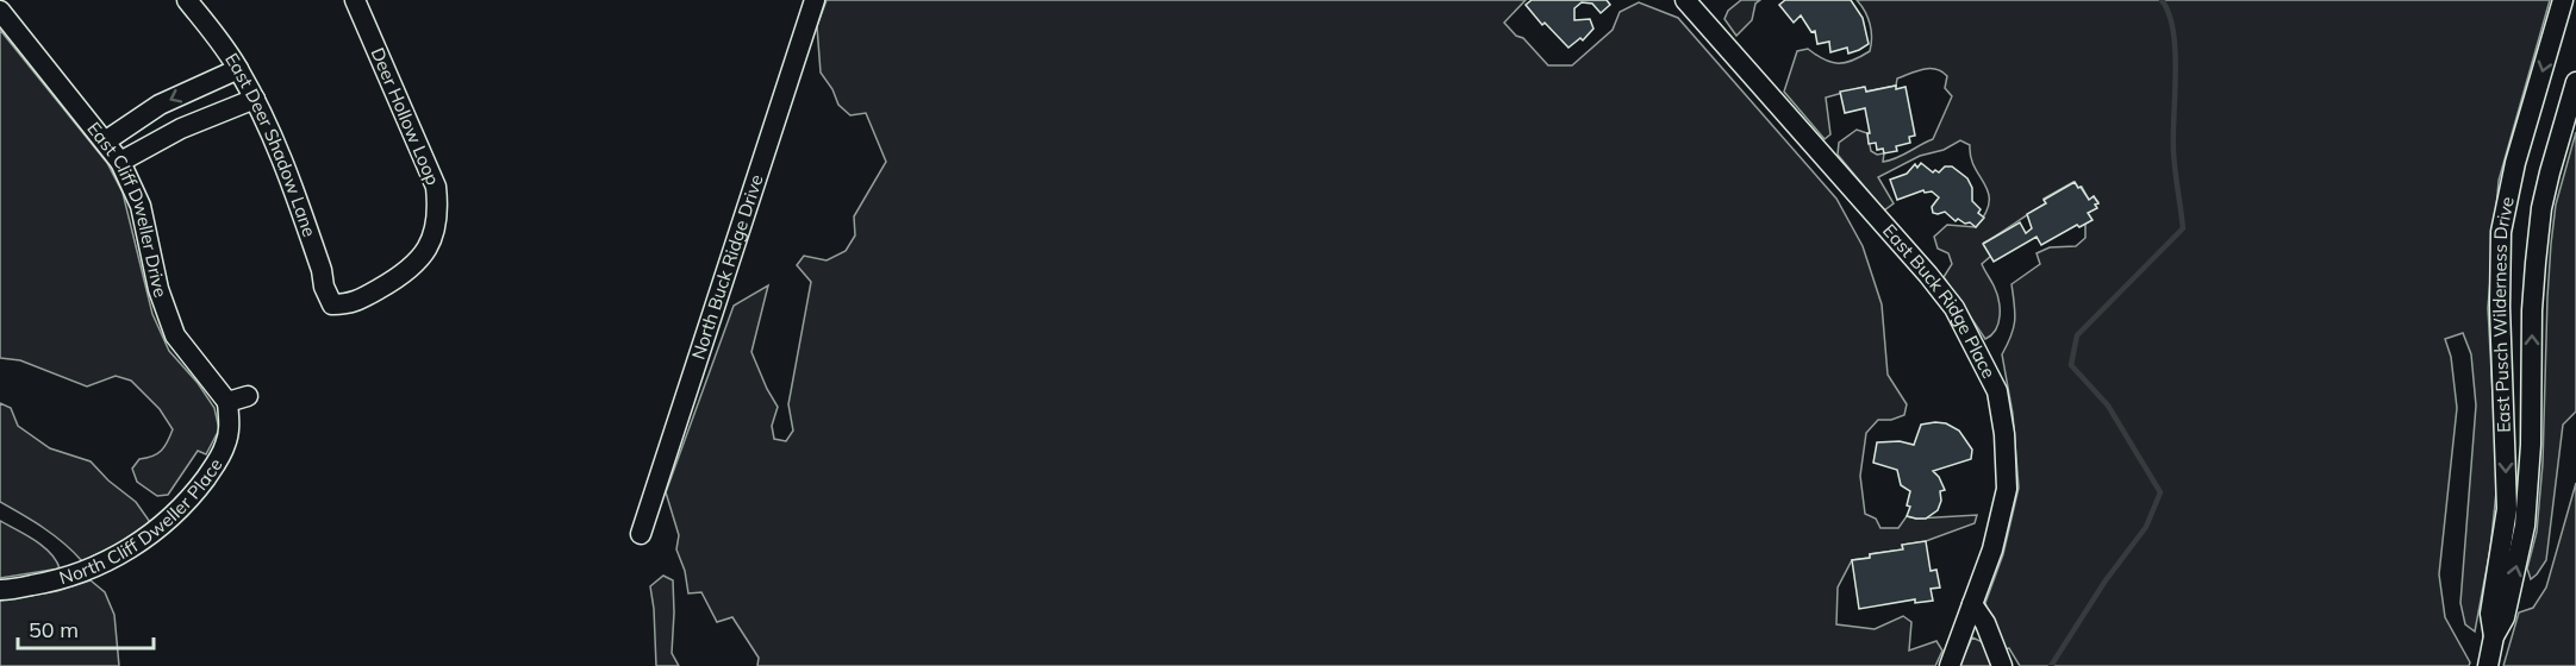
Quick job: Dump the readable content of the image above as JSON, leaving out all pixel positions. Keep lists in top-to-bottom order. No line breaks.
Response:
{"streets":{"street":["Deer Hollow Loop","East Deer Shadow Lane","East Cliff Dweller Drive","North Buck Ridge Drive","East Buck Ridge Place","East Pusch Wilderness Drive","North Cliff Dweller Place"]},"crossings":[["Deer Hollow Loop","East Deer Shadow Lane"],["East Cliff Dweller Drive","North Cliff Dweller Place"]],"scale_bar":"50 m"}
